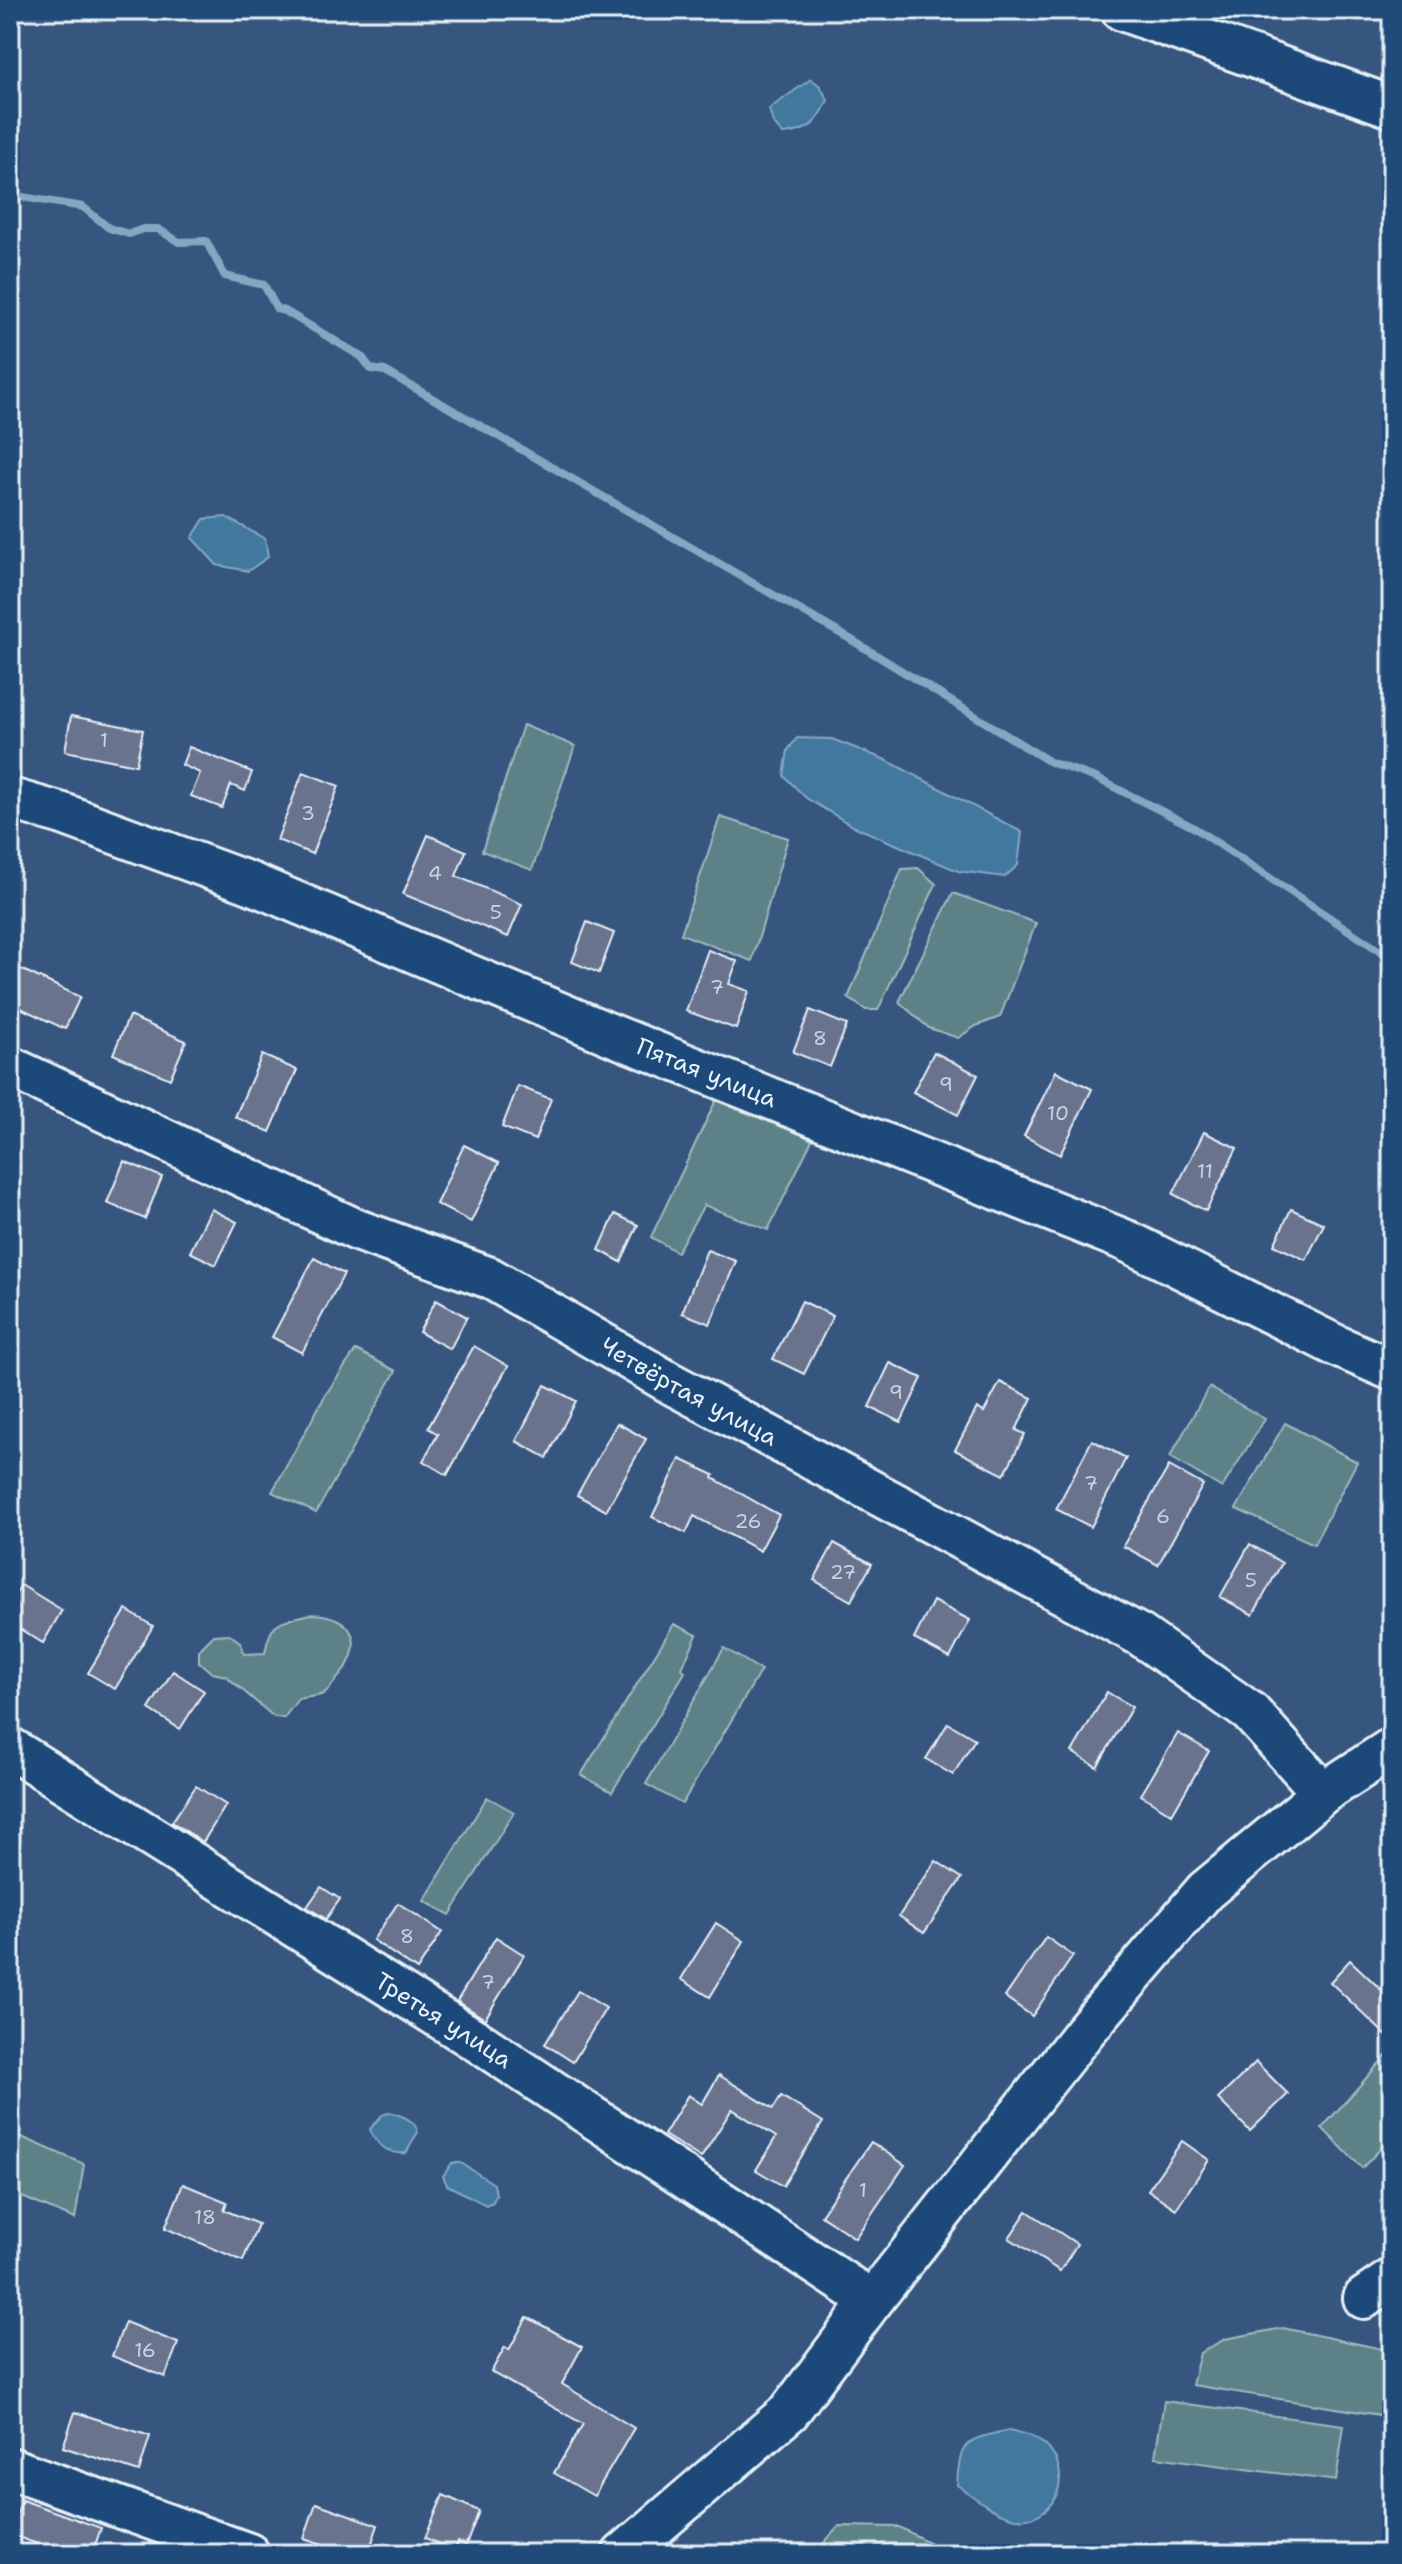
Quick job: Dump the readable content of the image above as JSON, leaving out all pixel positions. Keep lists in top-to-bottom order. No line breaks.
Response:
{"streets":{"street":["Пятая улица","Четвёртая улица","Третья улица"]},"house_numbers":["1","3","4","5","7","8","9","10","11","9","7","6","26","27","5","8","7","1","18","16"]}
